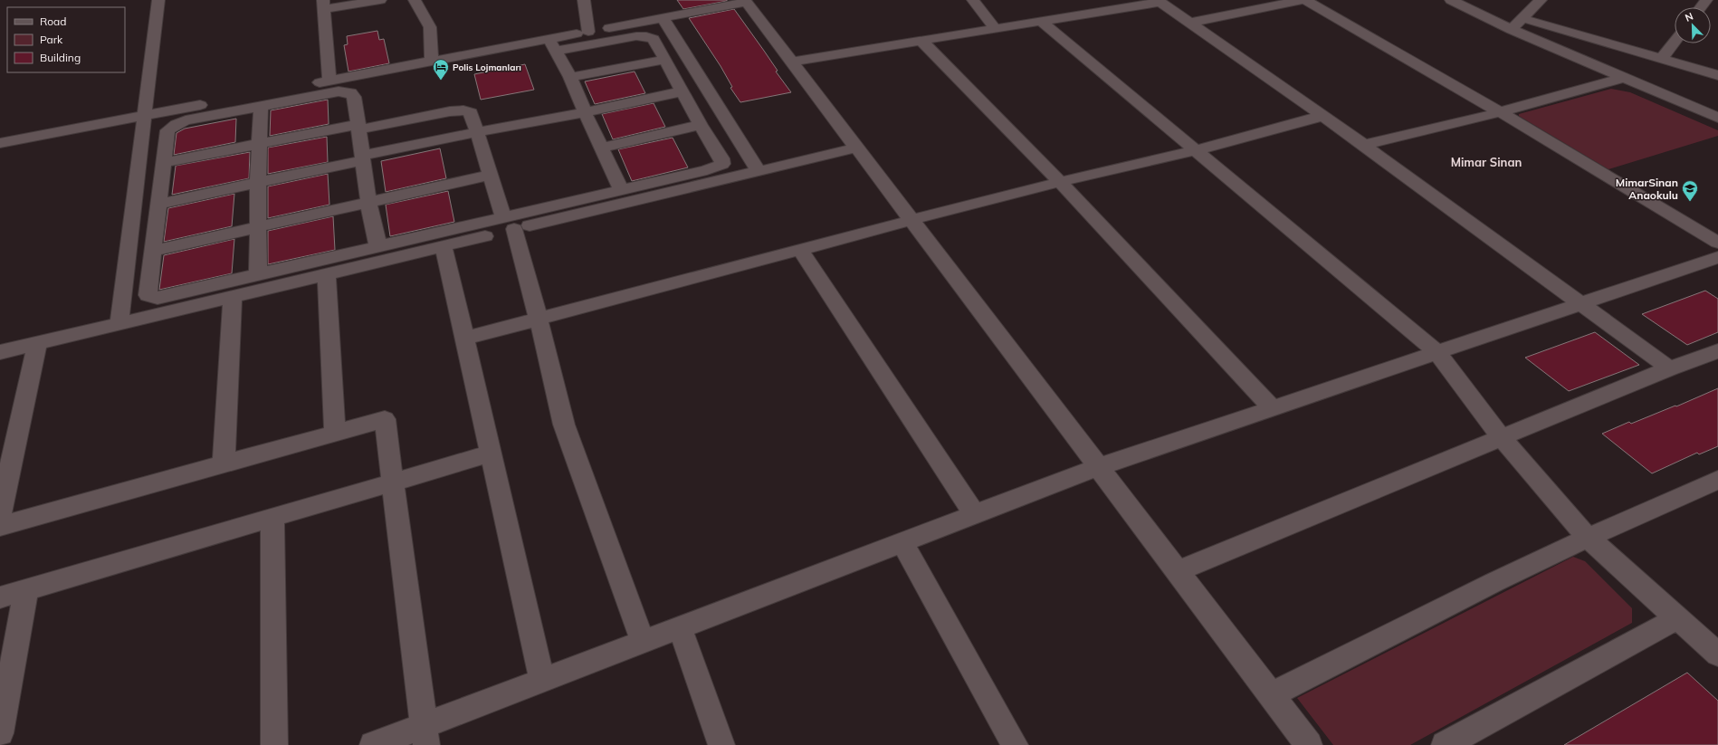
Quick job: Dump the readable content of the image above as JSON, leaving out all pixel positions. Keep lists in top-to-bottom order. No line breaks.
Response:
{"districts":["Mimar Sinan"],"places":{"hotel":["Polis Lojmanları"],"school or university":["MimarSinan Anaokulu"]},"legend":["Road","Park","Building"],"north":"top left"}
